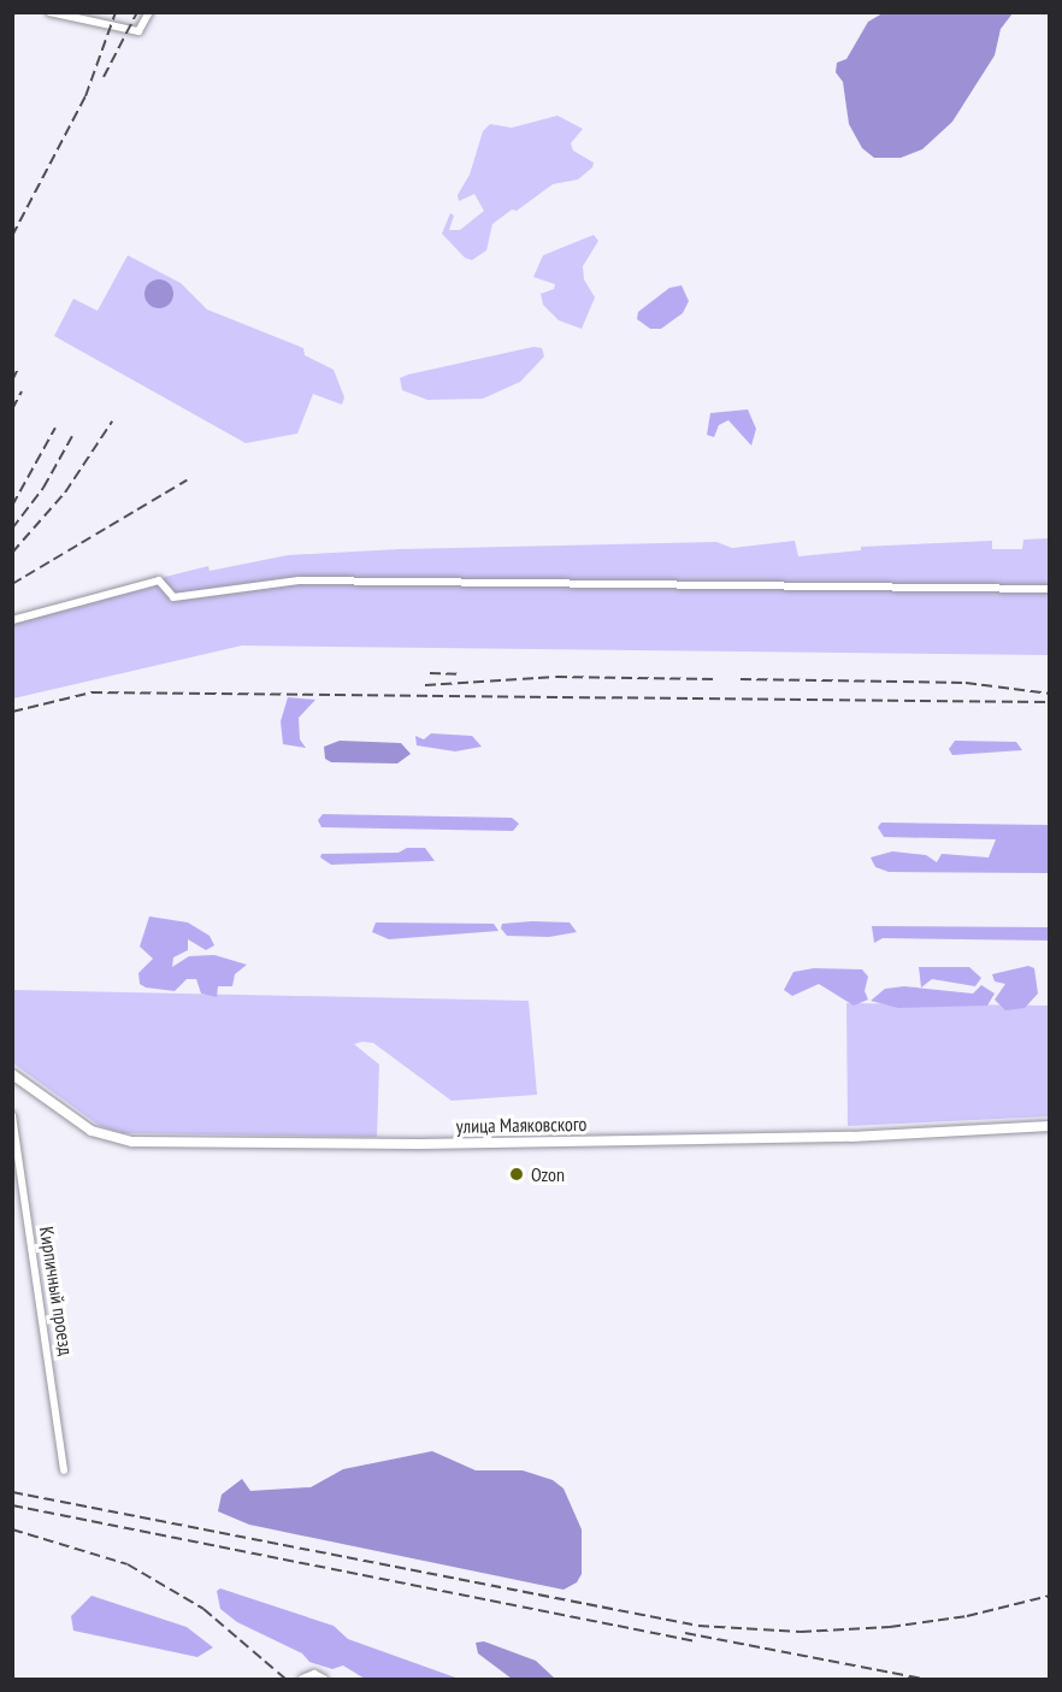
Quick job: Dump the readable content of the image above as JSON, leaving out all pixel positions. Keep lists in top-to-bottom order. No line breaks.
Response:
{"streets":{"street":["улица Маяковского","Кирпичный проезд"]},"places":["Ozon"]}
